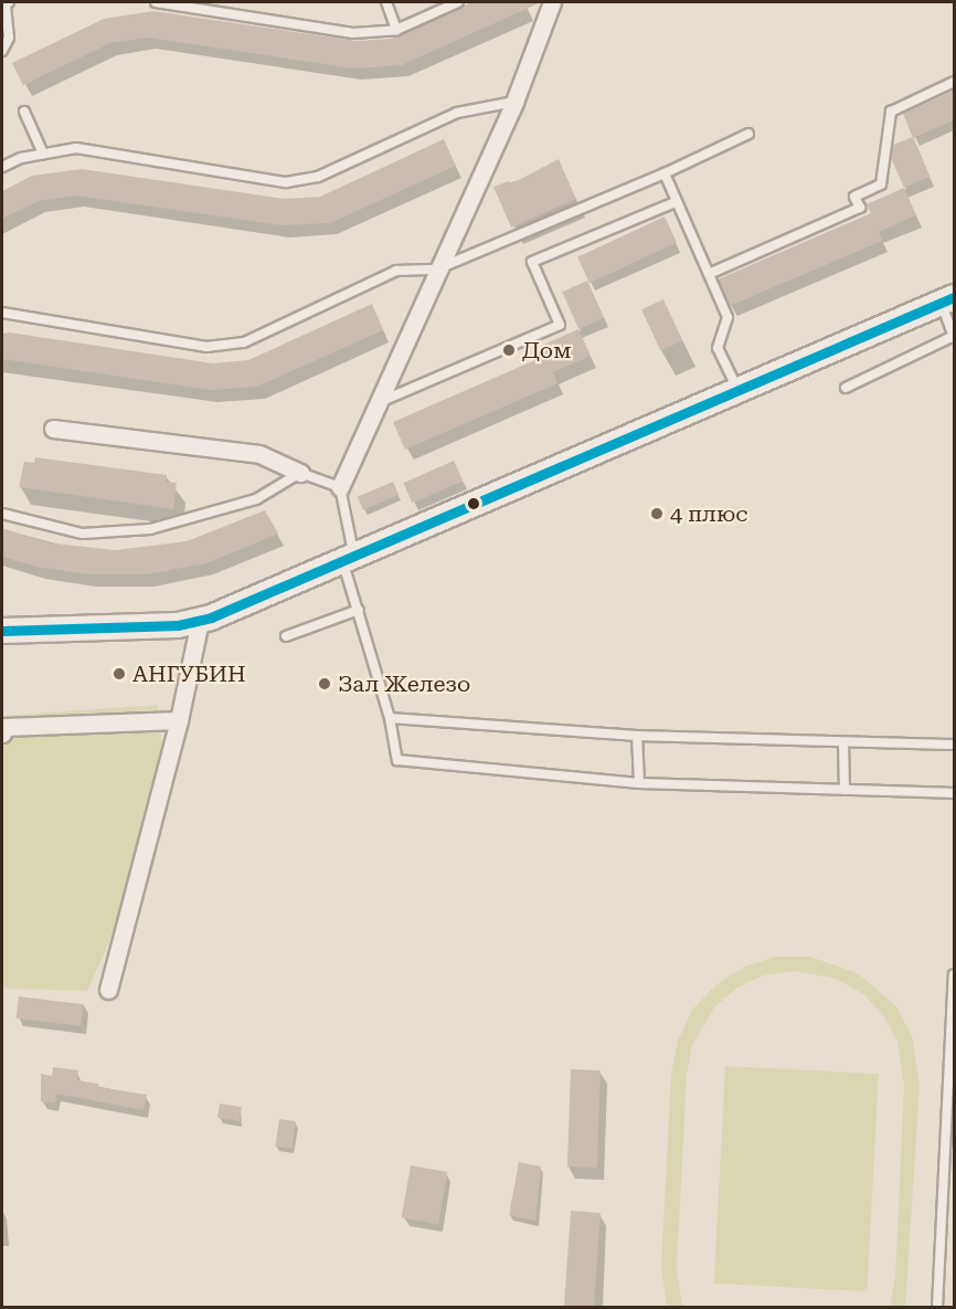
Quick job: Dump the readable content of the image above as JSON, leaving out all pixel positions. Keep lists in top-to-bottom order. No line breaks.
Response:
{"places":["Дом","4 плюс","АНГУБИН","Зал Железо"]}
